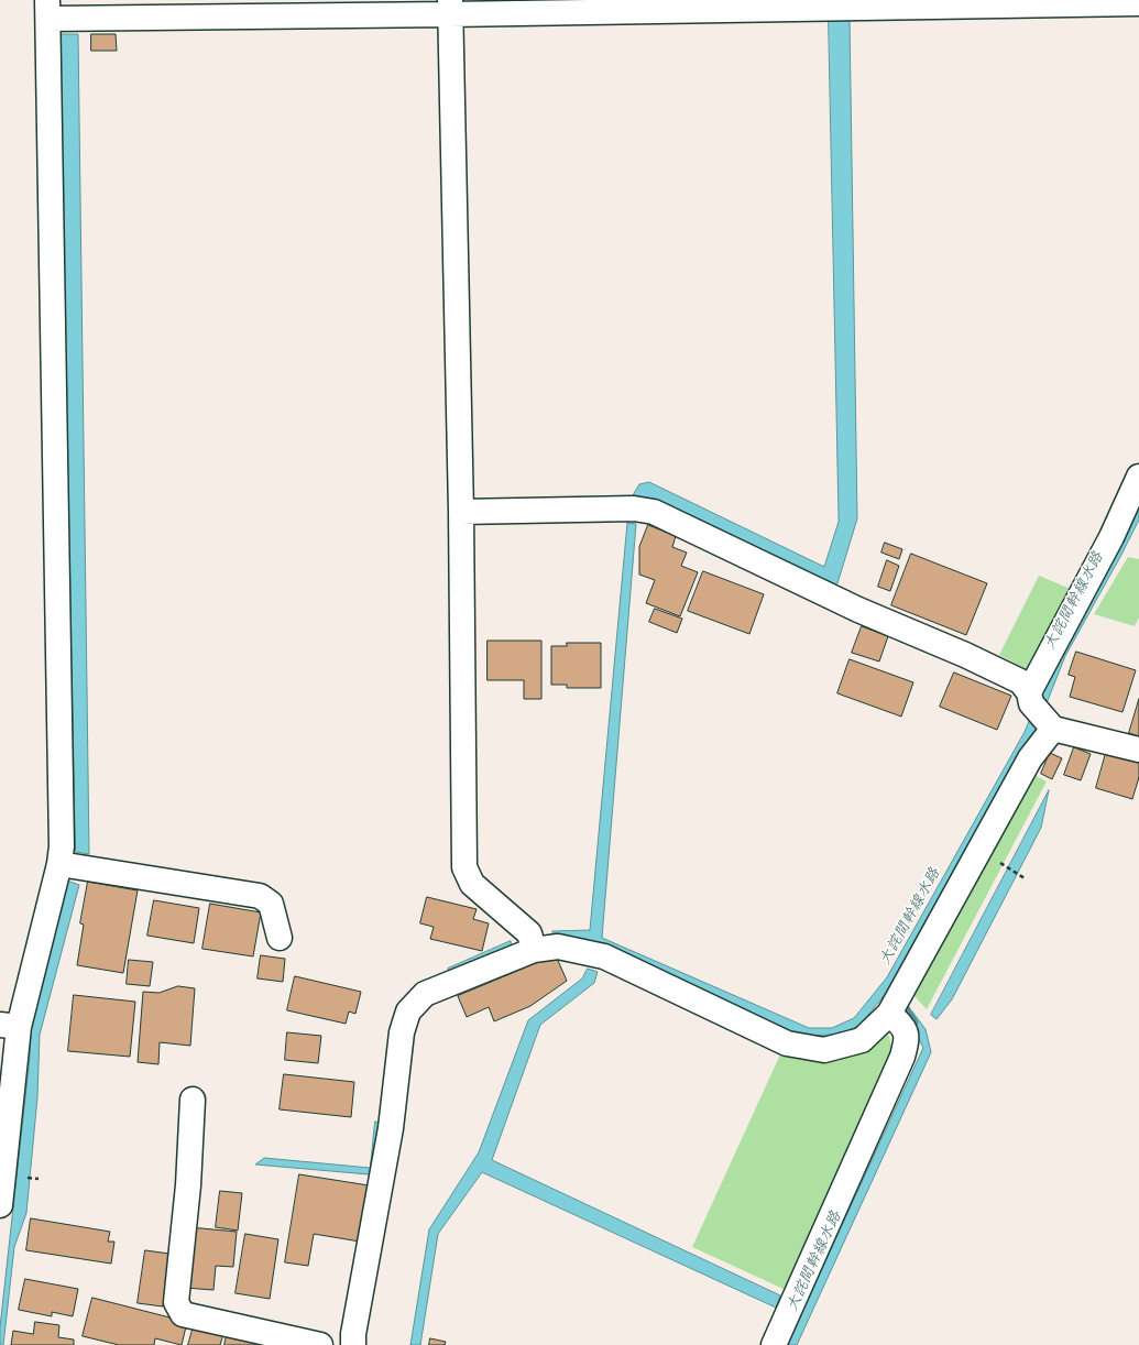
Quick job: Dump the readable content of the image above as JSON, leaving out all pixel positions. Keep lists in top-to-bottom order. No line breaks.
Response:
{"water":["大詫間幹線水路"]}
